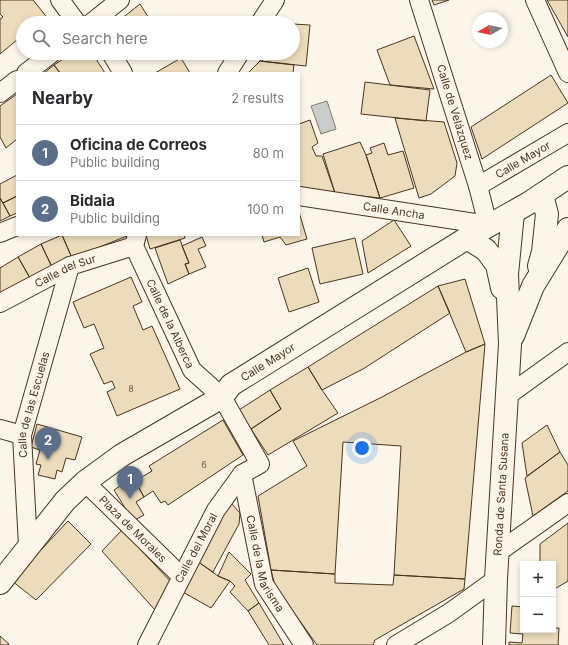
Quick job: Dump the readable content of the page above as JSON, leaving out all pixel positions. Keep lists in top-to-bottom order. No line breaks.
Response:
{"streets":{"street":["Calle de Velázquez","Calle Mayor","Calle Ancha","Calle del Sur","Calle de la Alberca","Calle de las Escuelas","Ronda de Santa Susana","Plaza de Morales","Calle del Moral","Calle de la Marisma"]},"crossings":[["Calle de Velázquez","Calle Mayor"],["Calle de Velázquez","Calle Ancha"],["Calle Mayor","Calle Ancha"],["Calle Mayor","Calle de la Alberca"],["Calle Mayor","Calle de las Escuelas"],["Calle Mayor","Ronda de Santa Susana"],["Calle Mayor","Plaza de Morales"],["Calle del Sur","Calle de la Alberca"],["Calle del Sur","Calle de las Escuelas"],["Calle de la Alberca","Calle del Moral"],["Plaza de Morales","Calle del Moral"],["Calle del Moral","Calle de la Marisma"]],"house_numbers":["8","6"],"north":"left","page":{"search":"Search here","heading":["Nearby","2 results"],"list":[{"mark":"1","name":"Oficina de Correos","note":"Public building","value":"80 m"},{"mark":"2","name":"Bidaia","note":"Public building","value":"100 m"}],"pins":["2","1"],"map_buttons":["+","−"]}}
